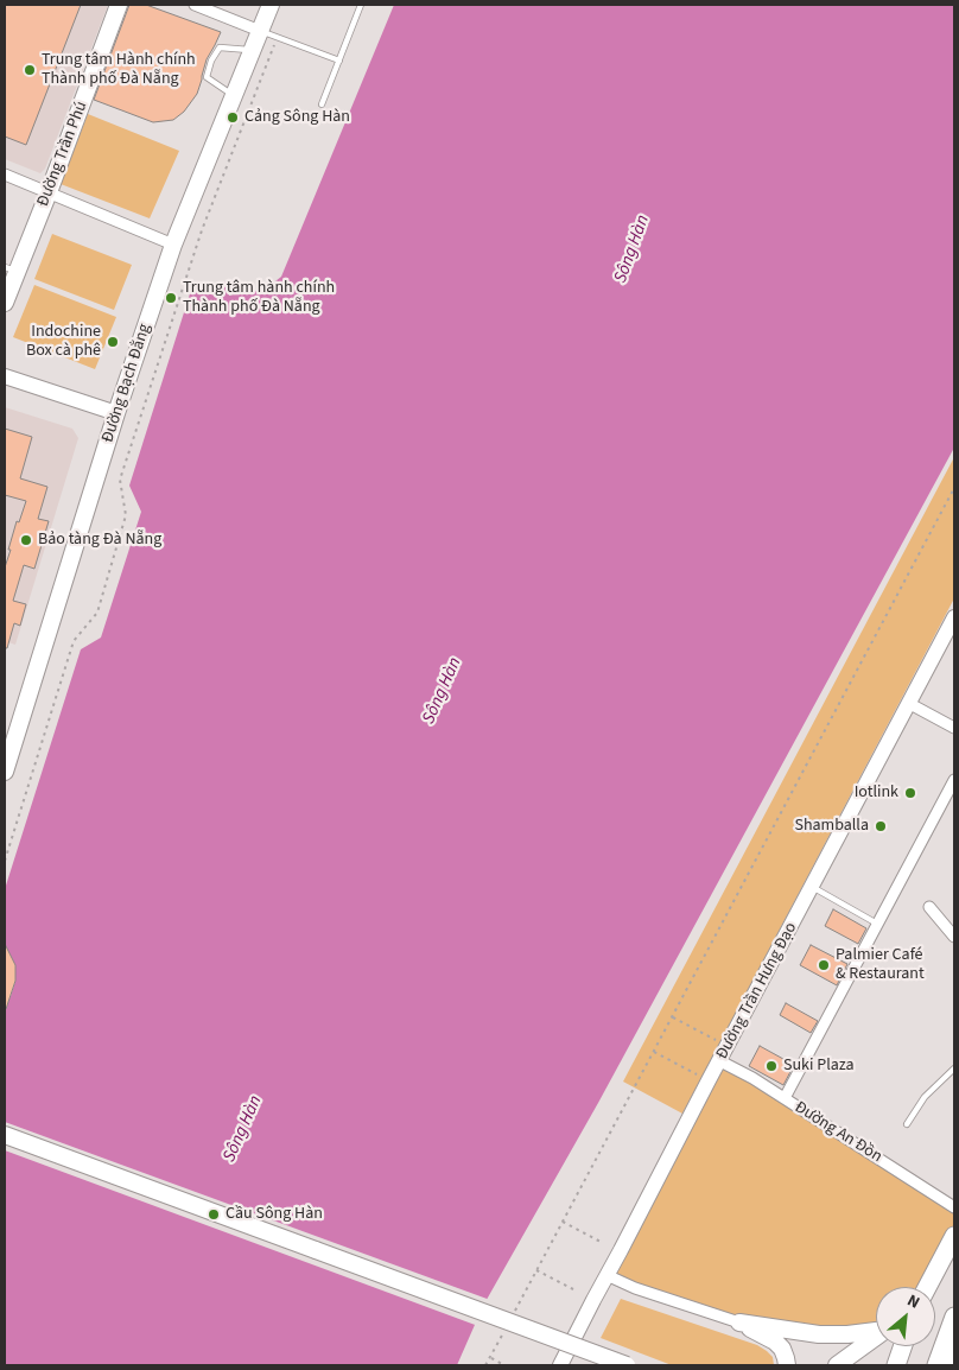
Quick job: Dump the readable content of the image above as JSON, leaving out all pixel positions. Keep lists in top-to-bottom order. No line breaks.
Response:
{"streets":{"main road":["Đường Trần Phú","Đường Bạch Đằng","Đường Trần Hưng Đạo"],"street":["Đường An Đồn"]},"crossings":[["Đường Trần Hưng Đạo","Đường An Đồn"]],"water":["Sông Hàn"],"places":["Trung tâm Hành chính Thành phố Đà Nẵng","Cảng Sông Hàn","Trung tâm hành chính Thành phố Đà Nẵng","Indochine Box cà phê","Bảo tàng Đà Nẵng","Iotlink","Shamballa","Palmier Café & Restaurant","Suki Plaza","Cầu Sông Hàn"],"north":"top right"}
